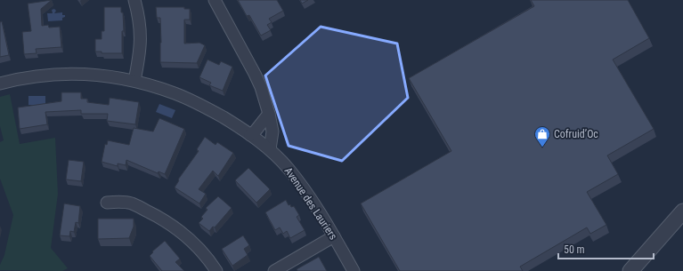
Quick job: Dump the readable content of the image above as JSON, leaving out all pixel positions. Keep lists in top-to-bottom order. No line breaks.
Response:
{"streets":{"street":["Avenue des Lauriers"]},"places":{"shop":["Cofruid’Oc"]},"scale_bar":"50 m"}
